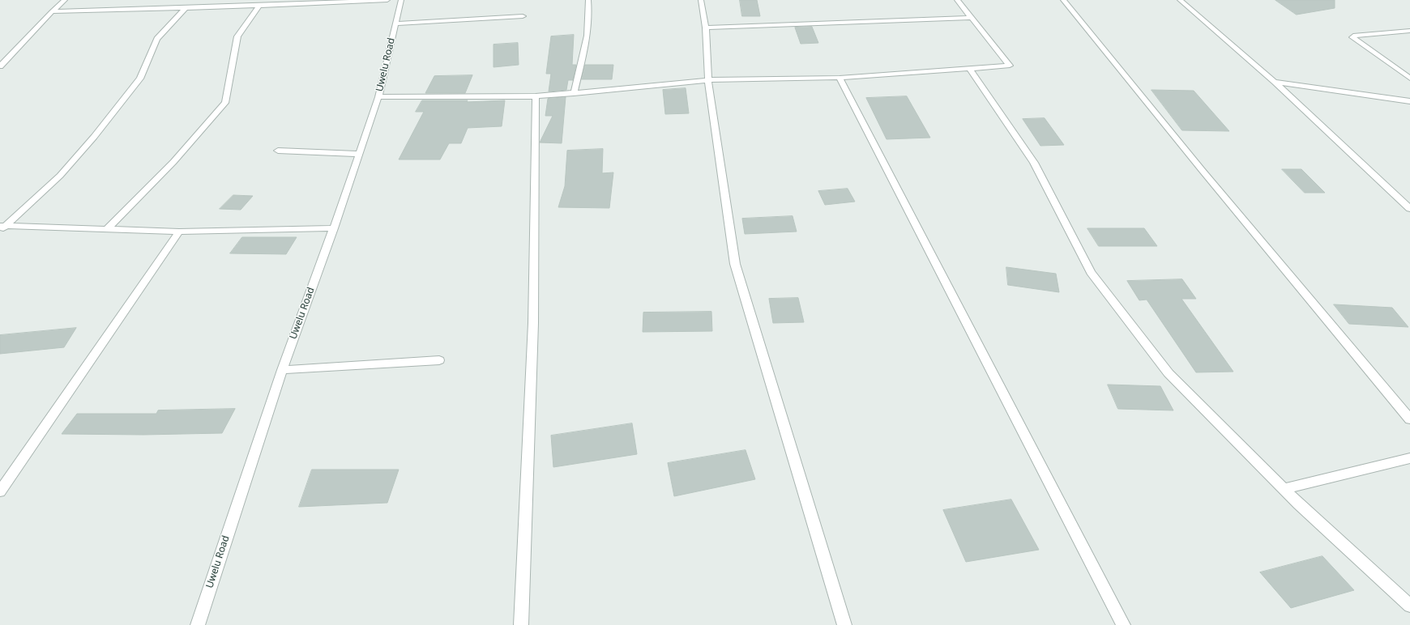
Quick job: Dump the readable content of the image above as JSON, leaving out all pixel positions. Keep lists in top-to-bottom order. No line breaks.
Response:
{"streets":{"street":["Uwelu Road"]}}
